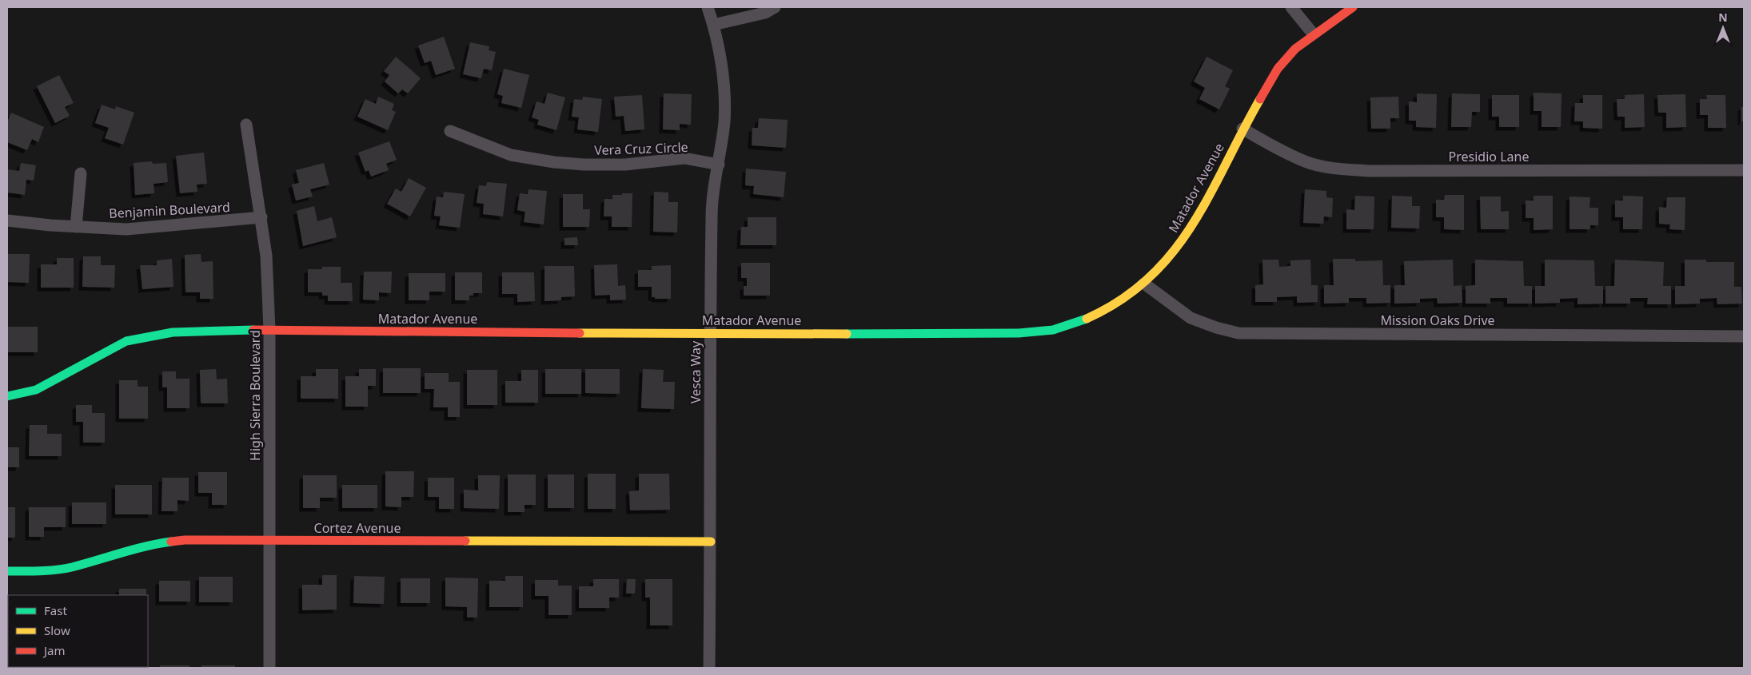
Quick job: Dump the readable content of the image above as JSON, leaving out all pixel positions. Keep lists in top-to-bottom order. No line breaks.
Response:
{"streets":{"street":["Vera Cruz Circle","Presidio Lane","Matador Avenue","Benjamin Boulevard","Mission Oaks Drive","Vesca Way","High Sierra Boulevard","Cortez Avenue"]},"crossings":[["Vera Cruz Circle","Vesca Way"],["Presidio Lane","Matador Avenue"],["Matador Avenue","Mission Oaks Drive"],["Matador Avenue","Vesca Way"],["Matador Avenue","High Sierra Boulevard"],["Benjamin Boulevard","High Sierra Boulevard"],["Vesca Way","Cortez Avenue"],["High Sierra Boulevard","Cortez Avenue"]],"legend":["Fast","Slow","Jam"],"north":"top"}
